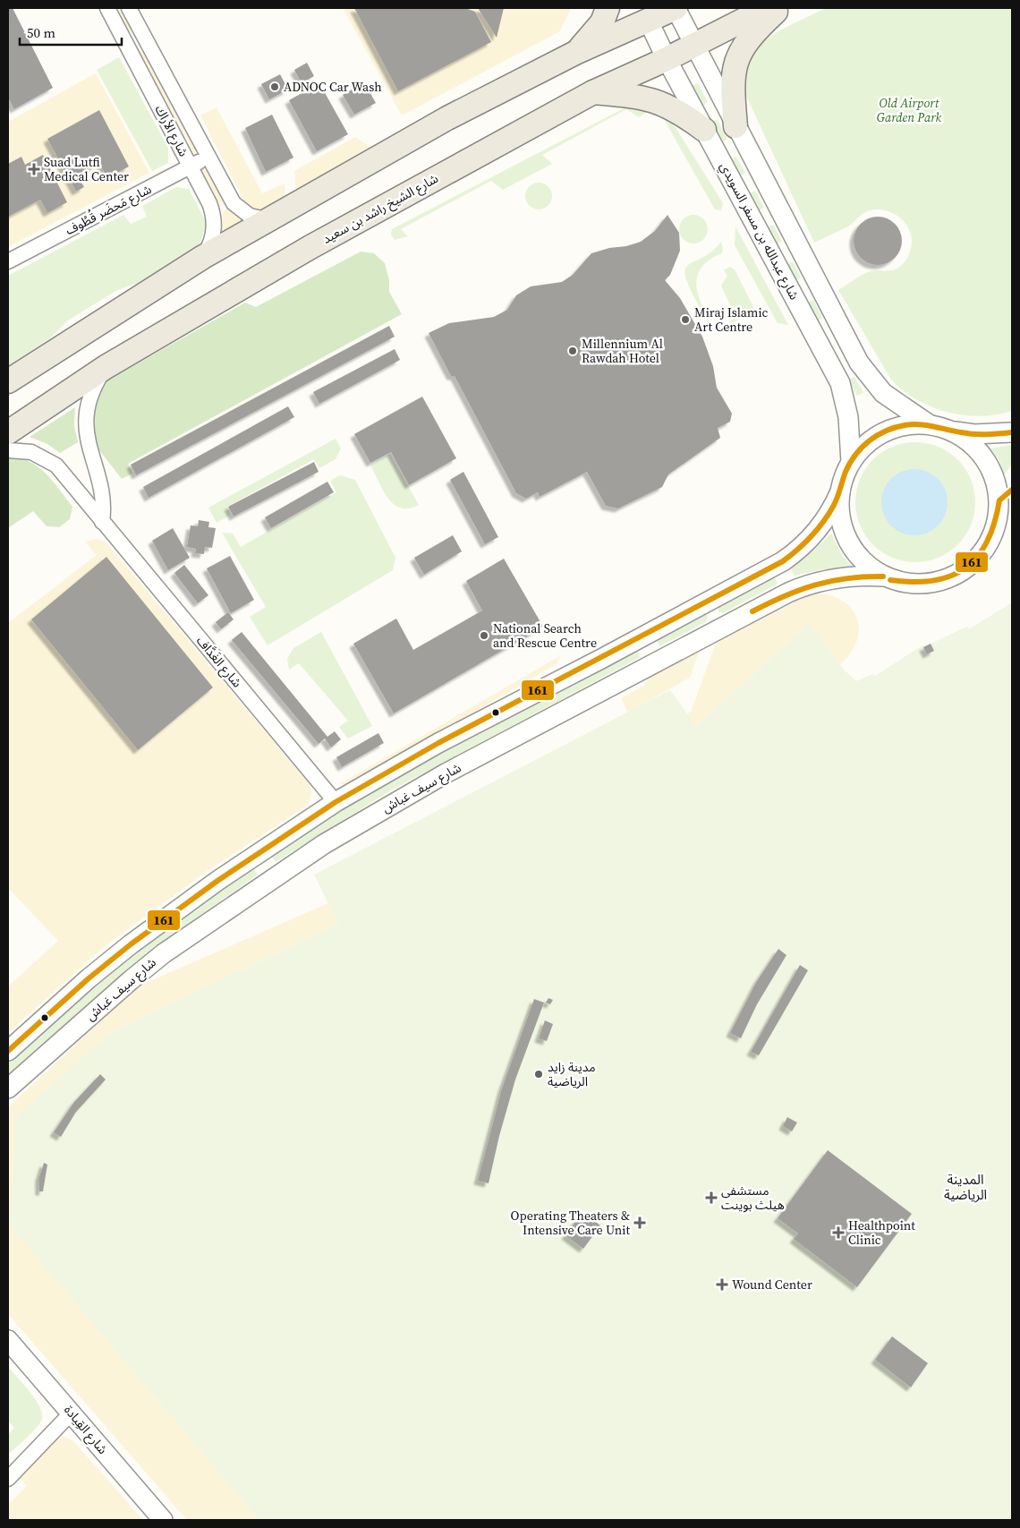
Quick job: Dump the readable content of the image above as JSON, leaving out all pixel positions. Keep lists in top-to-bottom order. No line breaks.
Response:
{"streets":{"main road":["شارع الشيخ راشد بن سعيد"],"street":["شارع الأراك","شارع مَحضَر قُطُوف","شارع عبدالله بن مسفر السويدي","شارع الغَدَّاف","شارع سيف غباش","شارع القِيادة"]},"crossings":[["شارع الأراك","شارع مَحضَر قُطُوف"],["شارع الشيخ راشد بن سعيد","شارع عبدالله بن مسفر السويدي"]],"districts":["المدينة الرياضية"],"parks":["Old Airport Garden Park"],"places":{"other":["ADNOC Car Wash","Miraj Islamic Art Centre","Millennium Al Rawdah Hotel","National Search and Rescue Centre","مدينة زايد الرياضية"],"health":["Suad Lutfi Medical Center","مستشفى هيلث بوينت","Operating Theaters & Intensive Care Unit","Healthpoint Clinic","Wound Center"]},"lines":["transit line 161"],"scale_bar":"50 m"}
